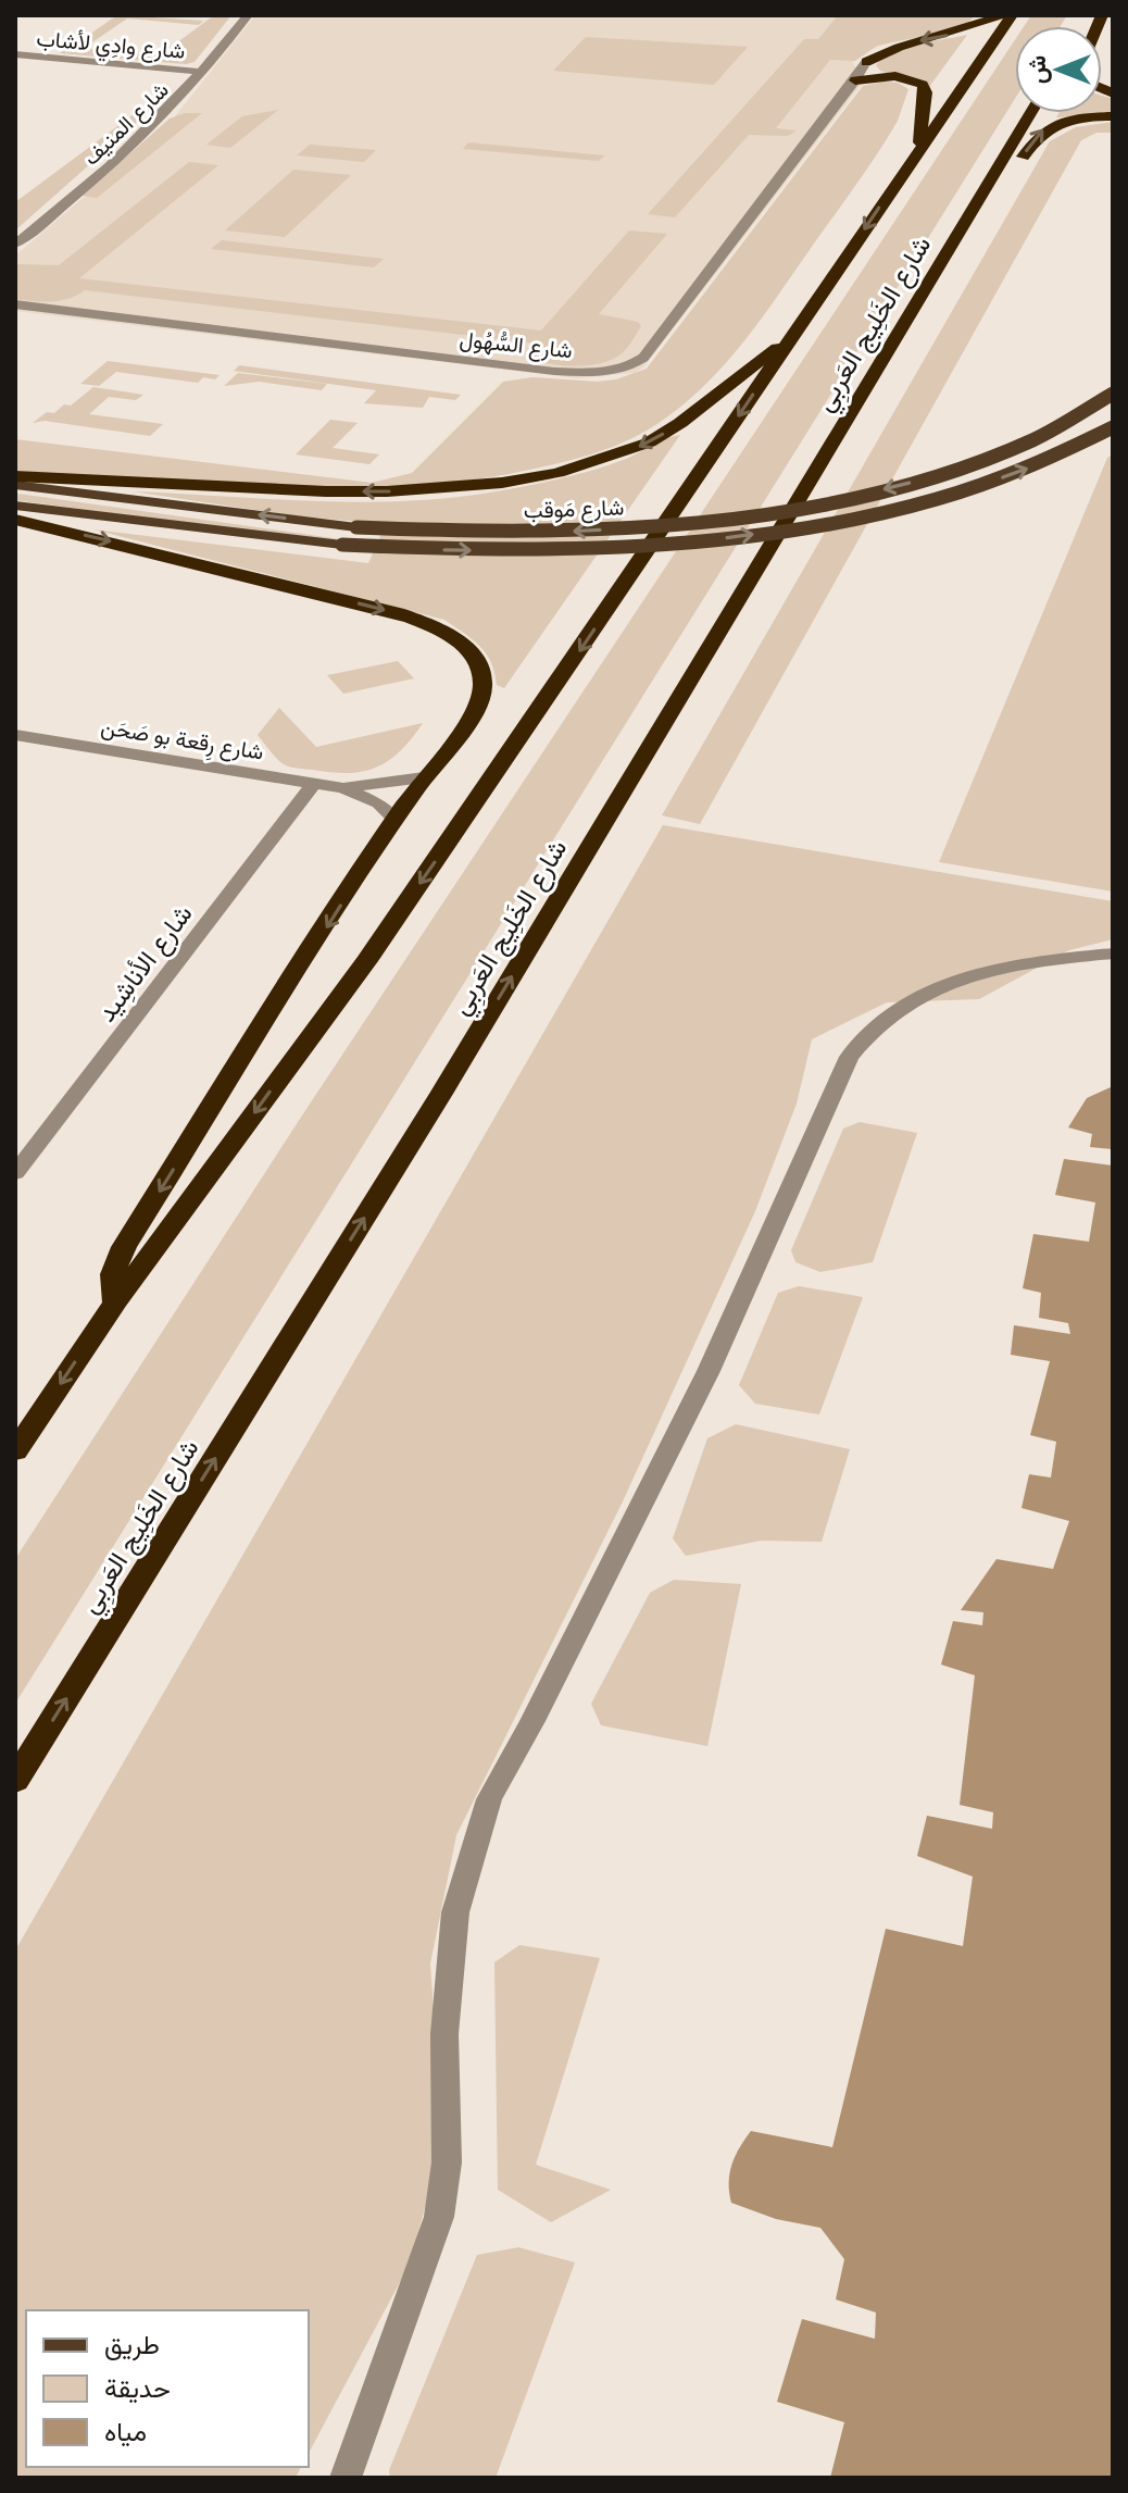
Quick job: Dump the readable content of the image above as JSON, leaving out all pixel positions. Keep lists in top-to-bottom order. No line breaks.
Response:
{"streets":{"highway":["شارع الخَلِيج العَربِي"],"main road":["شارع مَوقب"],"street":["شارع وادِي لأشاب","شارع المنيف","شارع السُّهُول","شارع رِقعة بو صَحَن","شارع الأناشِيد"]},"crossings":[["شارع وادِي لأشاب","شارع المنيف"],["شارع رِقعة بو صَحَن","شارع الأناشِيد"]],"legend":["طريق","حديقة","مياه"],"north":"left"}
